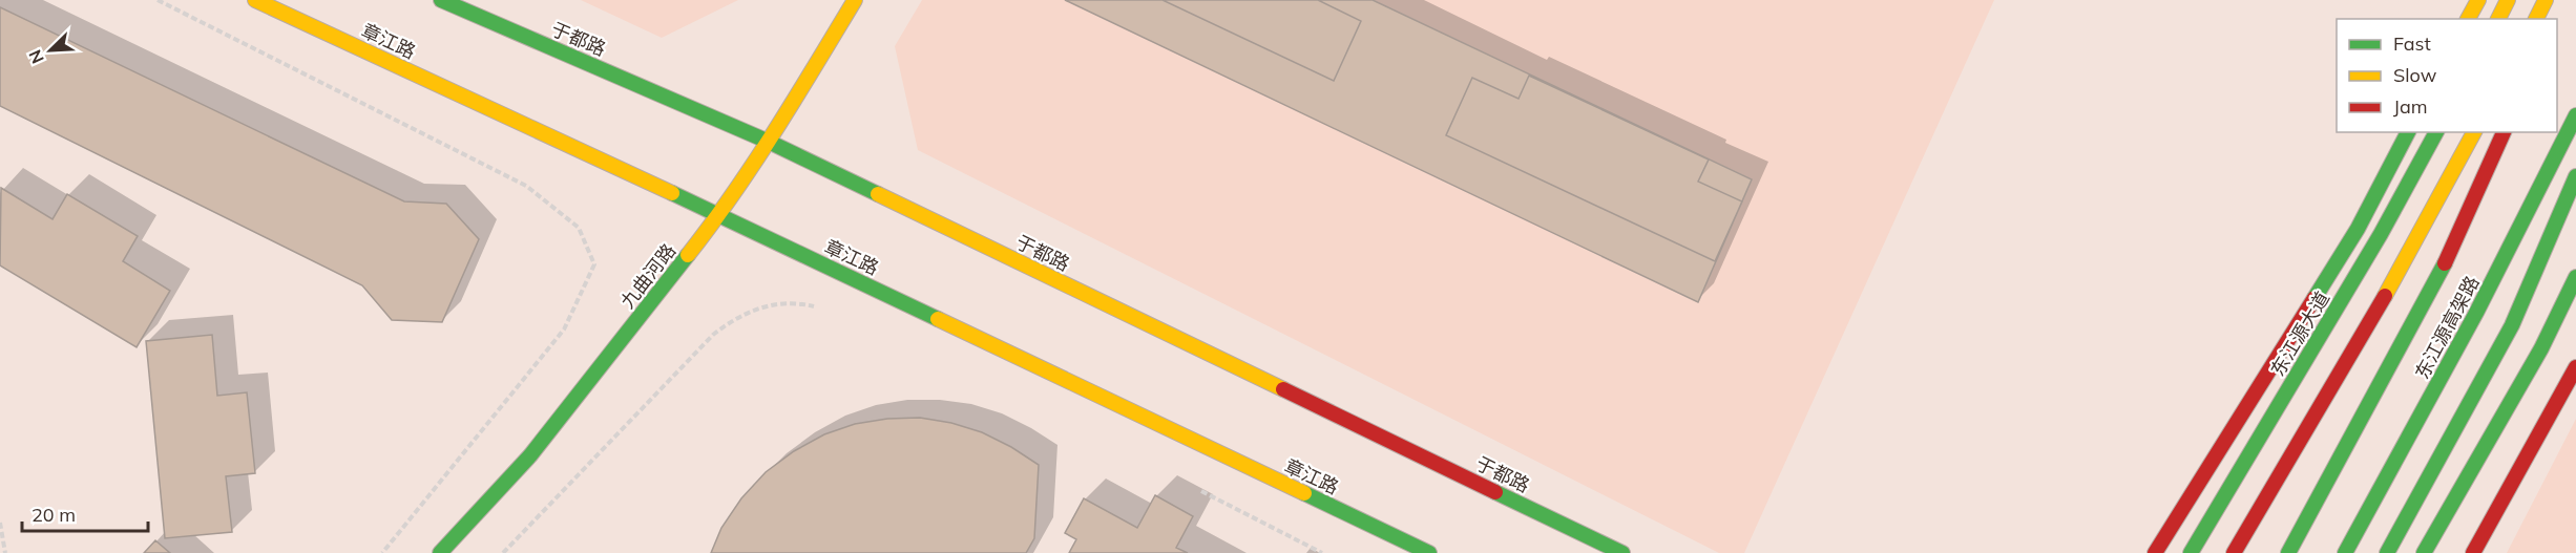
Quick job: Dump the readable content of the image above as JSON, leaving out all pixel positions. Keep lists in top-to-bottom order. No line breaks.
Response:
{"streets":{"main road":["于都路","章江路","九曲河路","东江源高架路","东江源大道"]},"crossings":[["于都路","九曲河路"],["章江路","九曲河路"]],"legend":["Fast","Slow","Jam"],"scale_bar":"20 m","north":"bottom left"}
